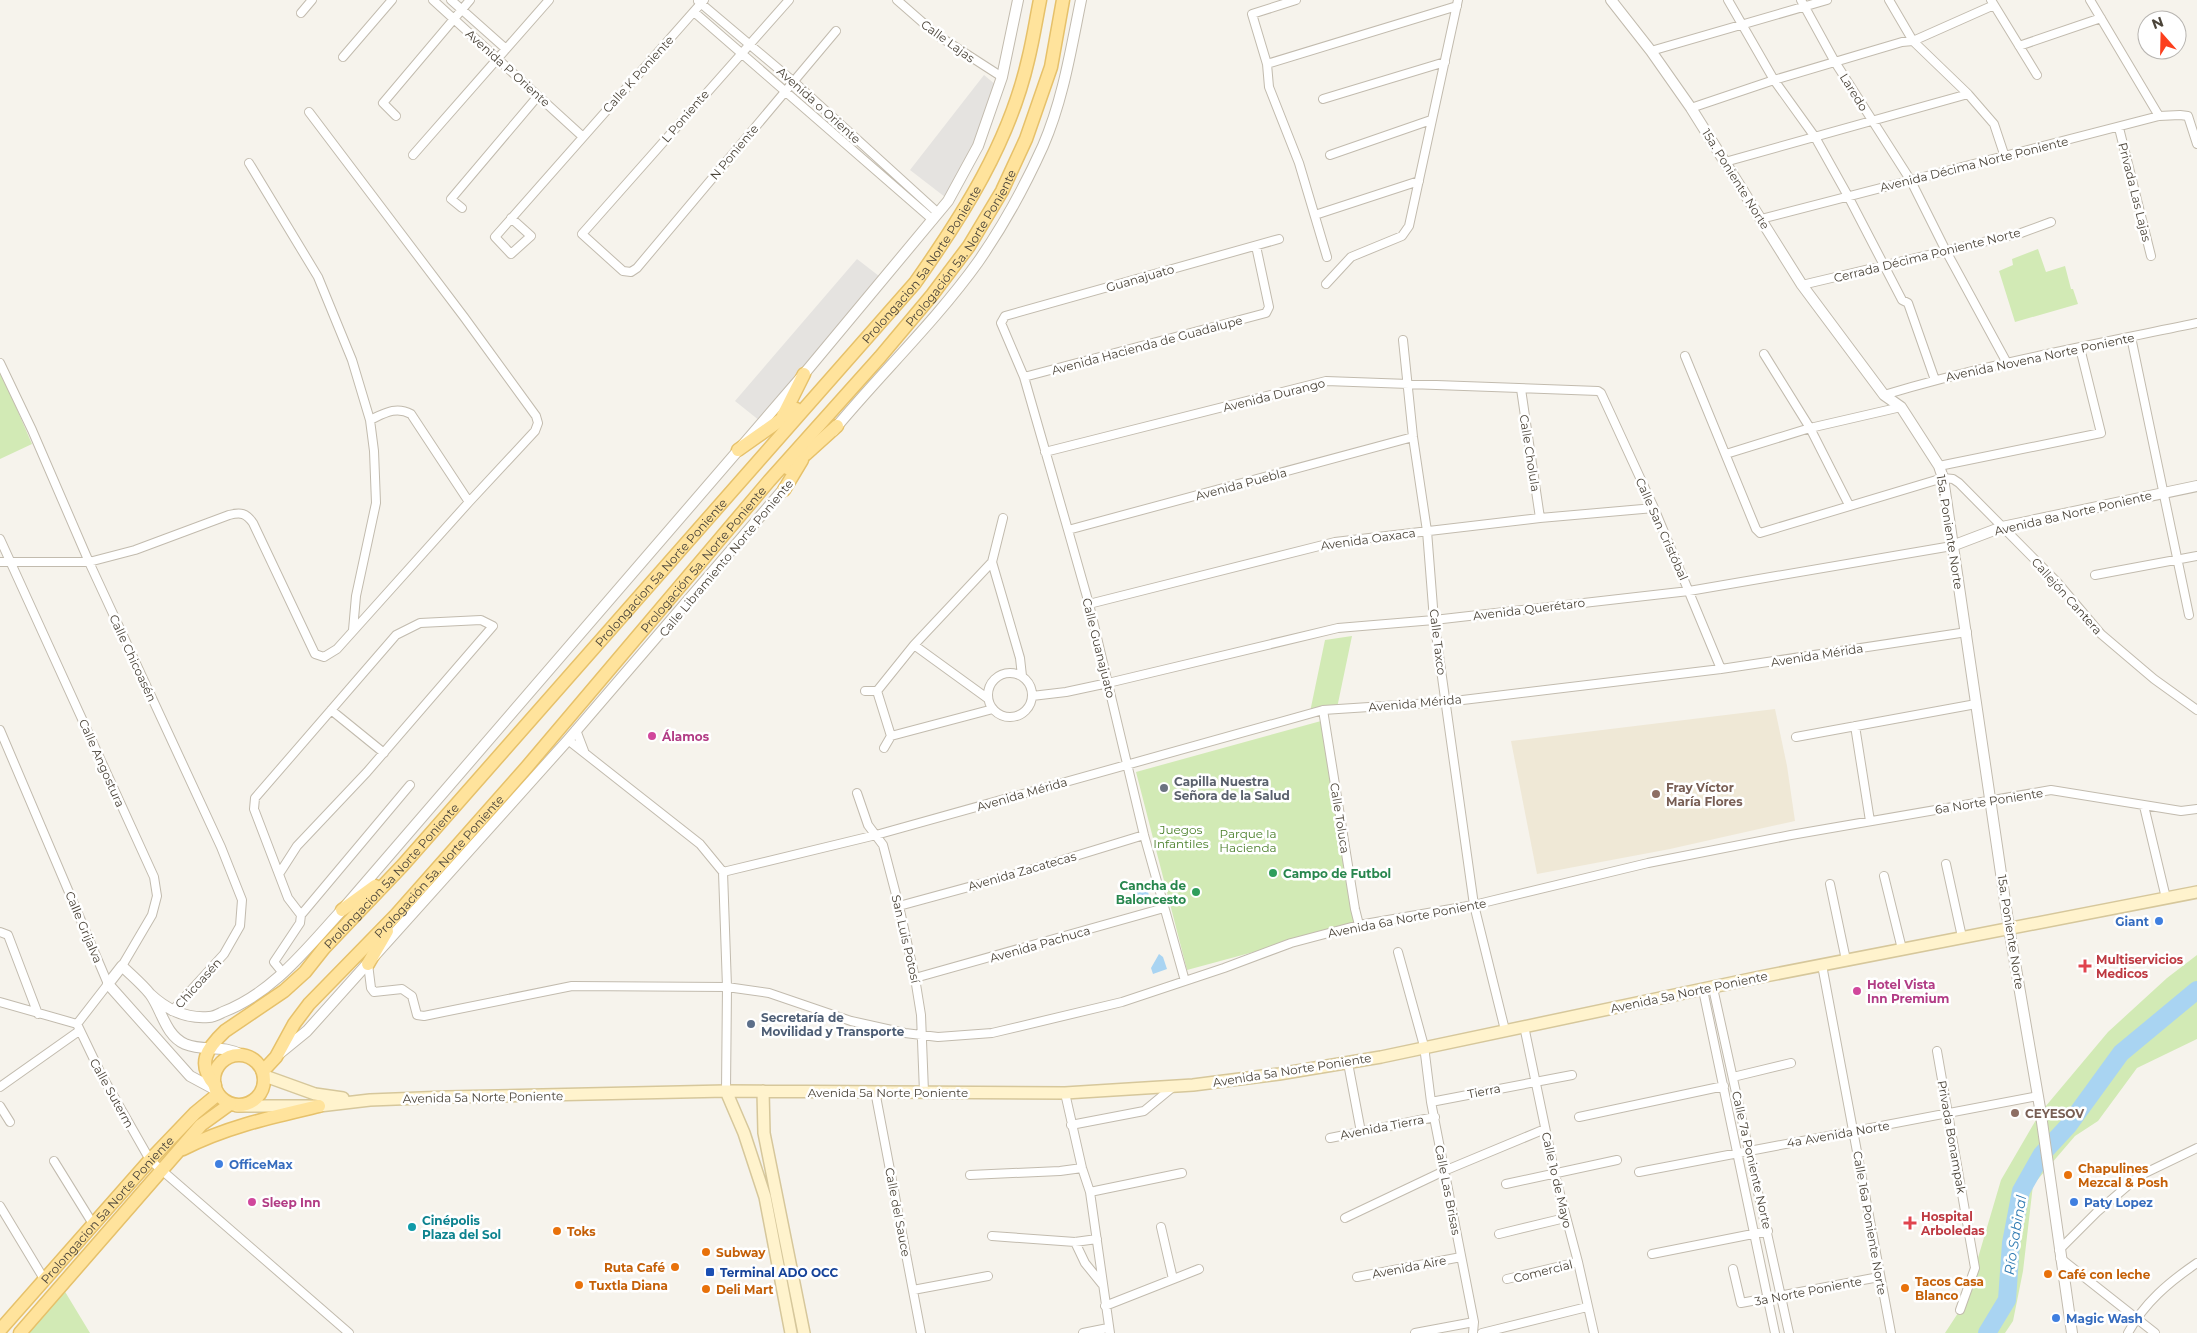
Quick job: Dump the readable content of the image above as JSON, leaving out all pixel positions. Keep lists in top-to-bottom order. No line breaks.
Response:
{"streets":{"main road":["Prologación 5a. Norte Poniente","Prolongacion 5a Norte Poniente","Avenida 5a Norte Poniente"],"street":["Calle Lajas","Avenida P Oriente","Calle K Poniente","Laredo","Avenida o Oriente","L Poniente","N Poniente","Avenida Décima Norte Poniente","15a. Poniente Norte","Privada Las Lajas","Cerrada Décima Poniente Norte","Guanajuato","Avenida Hacienda de Guadalupe","Avenida Novena Norte Poniente","Avenida Durango","Calle Cholula","Avenida Puebla","Avenida 8a Norte Poniente","Calle San Cristóbal","Avenida Oaxaca","Calle Libramiento Norte Poniente","Callejón Cantera","Avenida Querétaro","Calle Taxco","Calle Guanajuato","Avenida Mérida","Calle Chicoasén","Calle Angostura","6a Norte Poniente","Calle Toluca","Avenida Zacatecas","Avenida 6a Norte Poniente","Calle Grijalva","San Luis Potosí","Avenida Pachuca","Chicoasén","Tierra","Calle Suterm","Avenida Tierra","4a Avenida Norte","Privada Bonampak","Calle 7a Poniente Norte","Calle 1o de Mayo","Calle Las Brisas","Calle del Sauce","Calle 16a Poniente Norte","Avenida Aire","Comercial","3a Norte Poniente"]},"crossings":[["Avenida P Oriente","Calle K Poniente"],["Calle K Poniente","Avenida o Oriente"],["Laredo","Avenida Décima Norte Poniente"],["Laredo","Cerrada Décima Poniente Norte"],["Laredo","Avenida Novena Norte Poniente"],["Avenida o Oriente","L Poniente"],["Avenida o Oriente","N Poniente"],["L Poniente","N Poniente"],["Avenida Décima Norte Poniente","15a. Poniente Norte"],["Avenida Décima Norte Poniente","Privada Las Lajas"],["15a. Poniente Norte","Cerrada Décima Poniente Norte"],["15a. Poniente Norte","Avenida Novena Norte Poniente"],["15a. Poniente Norte","Avenida 8a Norte Poniente"],["15a. Poniente Norte","Callejón Cantera"],["15a. Poniente Norte","Avenida Querétaro"],["15a. Poniente Norte","Avenida Mérida"],["15a. Poniente Norte","6a Norte Poniente"],["15a. Poniente Norte","Avenida 5a Norte Poniente"],["15a. Poniente Norte","4a Avenida Norte"],["Prologación 5a. Norte Poniente","Prolongacion 5a Norte Poniente"],["Prologación 5a. Norte Poniente","Calle Libramiento Norte Poniente"],["Prologación 5a. Norte Poniente","Calle Grijalva"],["Prologación 5a. Norte Poniente","Avenida 5a Norte Poniente"],["Prolongacion 5a Norte Poniente","Calle Grijalva"],["Prolongacion 5a Norte Poniente","Avenida 5a Norte Poniente"],["Prolongacion 5a Norte Poniente","Calle Suterm"],["Guanajuato","Avenida Hacienda de Guadalupe"],["Guanajuato","Calle Guanajuato"],["Avenida Hacienda de Guadalupe","Calle Guanajuato"],["Avenida Durango","Calle Cholula"],["Avenida Durango","Calle San Cristóbal"],["Avenida Durango","Calle Taxco"],["Avenida Durango","Calle Guanajuato"],["Calle Cholula","Avenida Oaxaca"],["Avenida Puebla","Calle Taxco"],["Avenida Puebla","Calle Guanajuato"],["Avenida 8a Norte Poniente","Callejón Cantera"],["Avenida 8a Norte Poniente","Avenida Querétaro"],["Calle San Cristóbal","Avenida Oaxaca"],["Calle San Cristóbal","Avenida Querétaro"],["Calle San Cristóbal","Avenida Mérida"],["Avenida Oaxaca","Calle Taxco"],["Avenida Oaxaca","Calle Guanajuato"],["Calle Libramiento Norte Poniente","Avenida 6a Norte Poniente"],["Avenida Querétaro","Calle Taxco"],["Avenida Querétaro","Calle Guanajuato"],["Calle Taxco","Avenida Mérida"],["Calle Taxco","Avenida 6a Norte Poniente"],["Calle Taxco","Avenida 5a Norte Poniente"],["Calle Guanajuato","Avenida Mérida"],["Calle Guanajuato","Avenida Zacatecas"],["Calle Guanajuato","Avenida 6a Norte Poniente"],["Calle Guanajuato","Avenida Pachuca"],["Avenida Mérida","Calle Toluca"],["Avenida Mérida","San Luis Potosí"],["Calle Chicoasén","Chicoasén"],["Calle Angostura","Calle Grijalva"],["6a Norte Poniente","Avenida 6a Norte Poniente"],["Calle Toluca","Avenida 6a Norte Poniente"],["Avenida Zacatecas","San Luis Potosí"],["Avenida 6a Norte Poniente","San Luis Potosí"],["Calle Grijalva","Avenida 5a Norte Poniente"],["San Luis Potosí","Avenida Pachuca"],["San Luis Potosí","Avenida 5a Norte Poniente"],["Avenida 5a Norte Poniente","Calle 7a Poniente Norte"],["Avenida 5a Norte Poniente","Calle 1o de Mayo"],["Avenida 5a Norte Poniente","Calle Las Brisas"],["Avenida 5a Norte Poniente","Calle del Sauce"],["Avenida 5a Norte Poniente","Calle 16a Poniente Norte"],["Tierra","Calle 1o de Mayo"],["Tierra","Calle Las Brisas"],["Avenida Tierra","Calle Las Brisas"],["4a Avenida Norte","Privada Bonampak"],["4a Avenida Norte","Calle 7a Poniente Norte"],["4a Avenida Norte","Calle 16a Poniente Norte"],["Calle 7a Poniente Norte","3a Norte Poniente"],["Calle 1o de Mayo","Comercial"],["Calle Las Brisas","Avenida Aire"],["Calle 16a Poniente Norte","3a Norte Poniente"]],"water":["Río Sabinal"],"parks":["Juegos Infantiles","Parque la Hacienda"],"places":{"other":["Álamos","Capilla Nuestra Señora de la Salud","Fray Víctor María Flores","Campo de Futbol","Cancha de Baloncesto","Giant","Hotel Vista Inn Premium","Secretaría de Movilidad y Transporte","CEYESOV","OfficeMax","Chapulines Mezcal & Posh","Sleep Inn","Paty Lopez","Cinépolis Plaza del Sol","Toks","Subway","Ruta Café","Café con leche","Tuxtla Diana","Tacos Casa Blanco","Deli Mart","Magic Wash"],"health":["Multiservicios Medicos","Hospital Arboledas"],"transit":["Terminal ADO OCC"]},"north":"top"}
